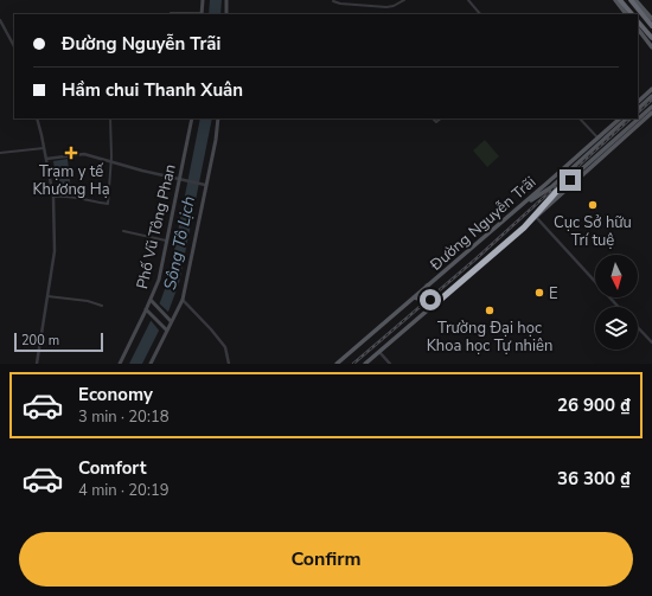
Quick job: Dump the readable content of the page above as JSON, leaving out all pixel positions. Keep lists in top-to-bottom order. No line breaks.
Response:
{"streets":{"main road":["Đường Nguyễn Trãi","Phố Vũ Tông Phan"]},"water":["Sông Tô Lịch"],"places":{"health":["Trạm y tế Khương Hạ"],"other":["Cục Sở hữu Trí tuệ","E","Trường Đại học Khoa học Tự nhiên"]},"scale_bar":"200 m","north":"bottom","page":{"banner":["Đường Nguyễn Trãi","Hầm chui Thanh Xuân"],"scale":"200 m","list":[{"name":"Economy","note":"3 min · 20:18","value":"26 900 ₫"},{"name":"Comfort","note":"4 min · 20:19","value":"36 300 ₫"}],"buttons":"Confirm"}}
